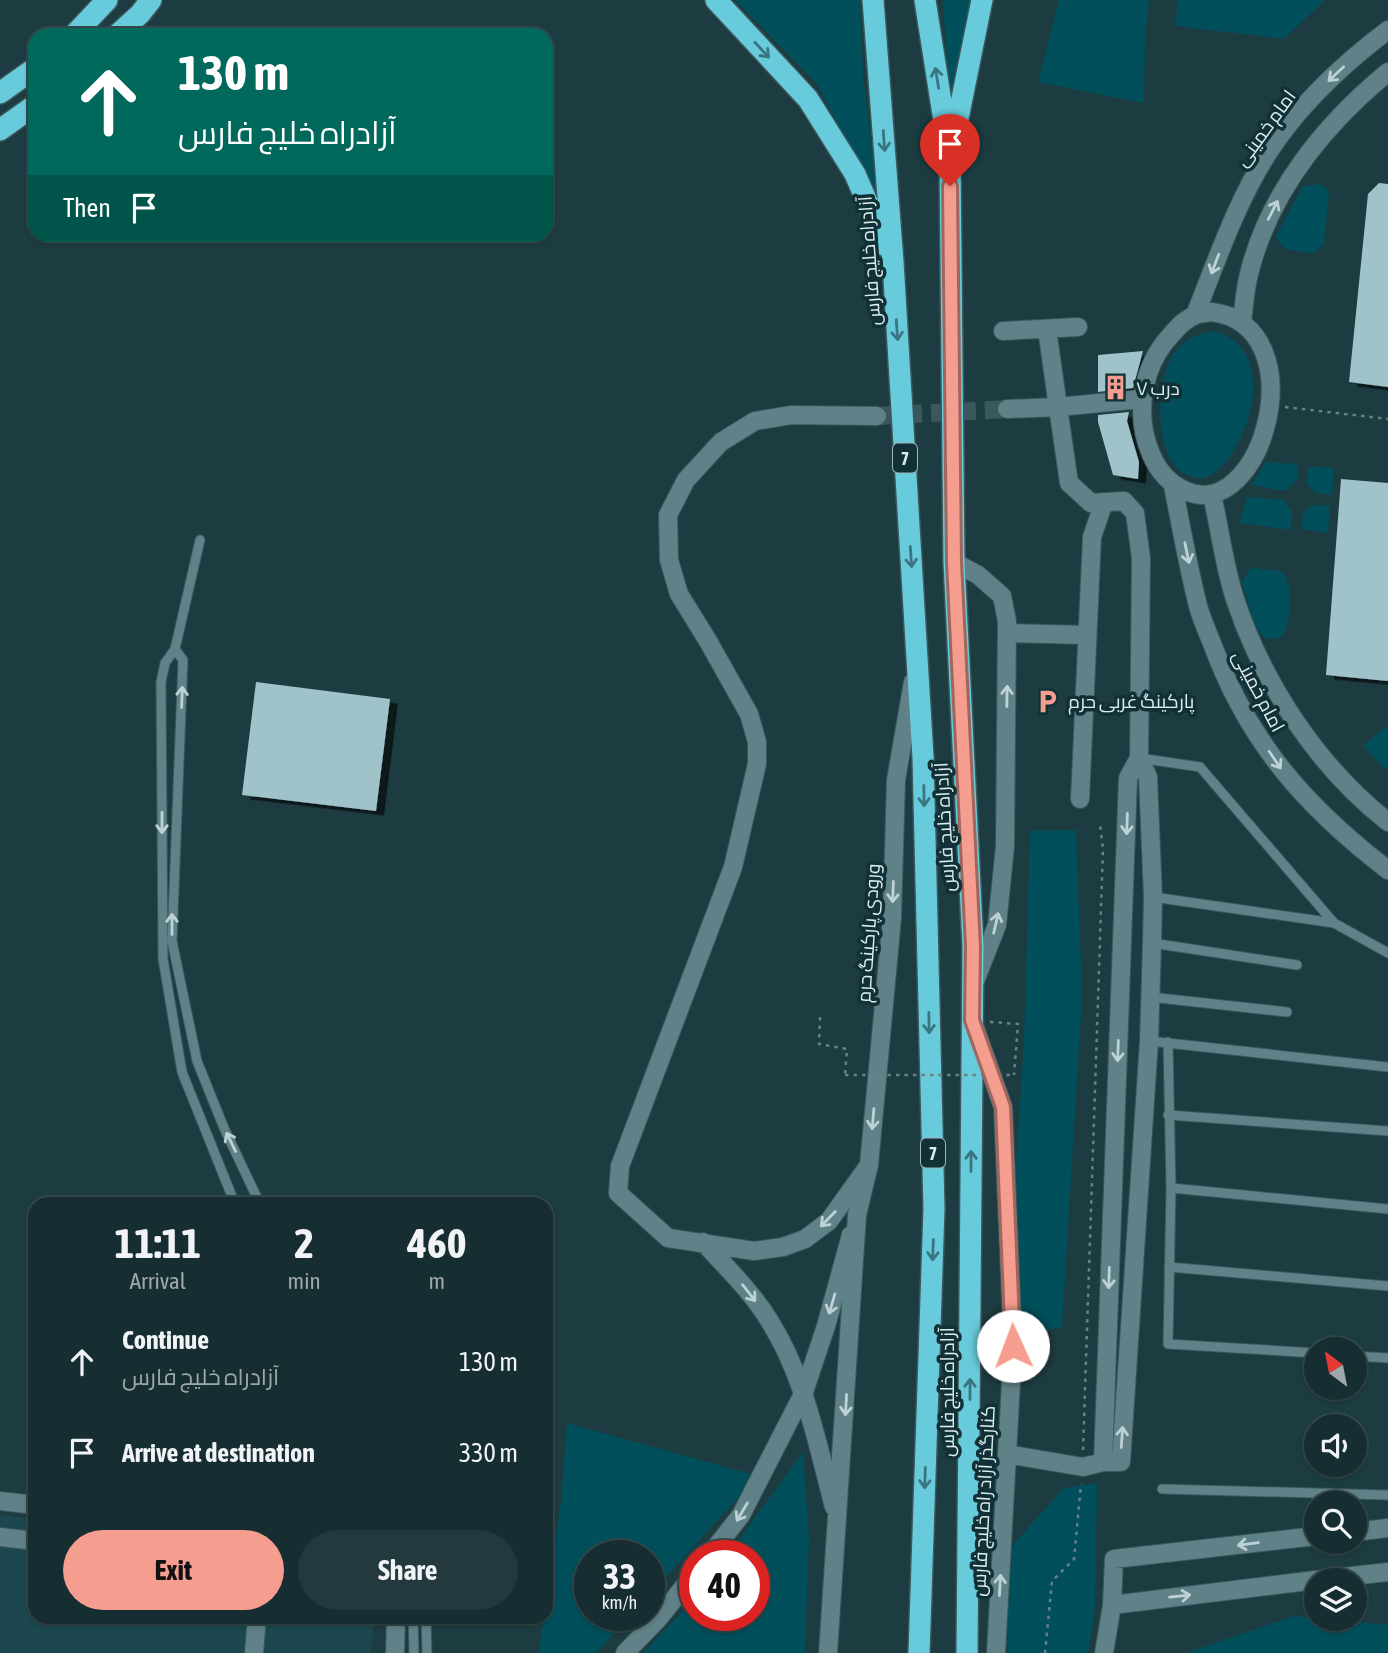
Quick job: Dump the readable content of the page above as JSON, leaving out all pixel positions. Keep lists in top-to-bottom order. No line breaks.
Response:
{"streets":{"highway":["آزادراه خلیج فارس","7"],"street":["امام خمینی","ورودی پارکینگ حرم","کنارگذر آزاد راه خلیج فارس"]},"crossings":[["آزادراه خلیج فارس","ورودی پارکینگ حرم"],["آزادراه خلیج فارس","کنارگذر آزاد راه خلیج فارس"]],"places":{"building":["درب ۷"],"parking":["پارکینگ غربی حرم"]},"north":"top left","page":{"turn":["130 m","آزادراه خلیج فارس"],"then":"Then","eta":["11:11","Arrival","2","min","460","m"],"list":[{"name":"Continue","note":"آزادراه خلیج فارس","value":"130 m"},{"name":"Arrive at destination","value":"330 m"}],"buttons":["Exit","Share"],"speed":"33 km/h","limit":"40"}}
